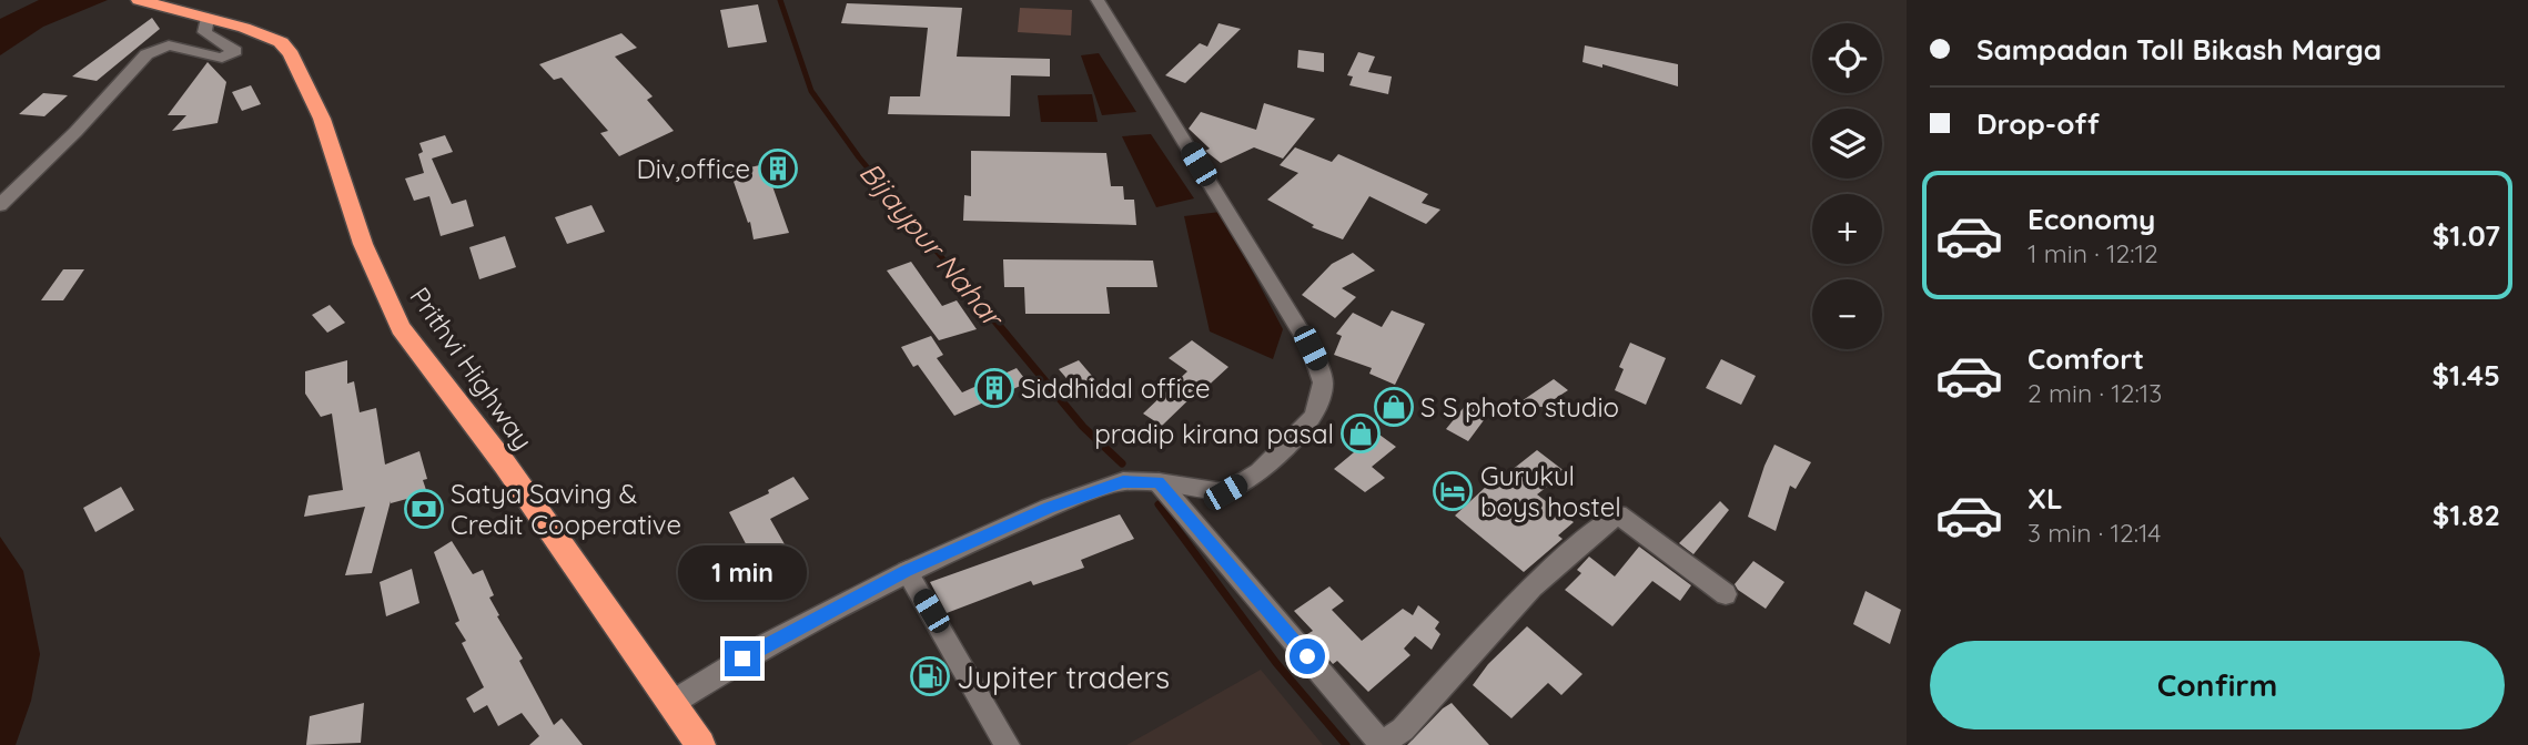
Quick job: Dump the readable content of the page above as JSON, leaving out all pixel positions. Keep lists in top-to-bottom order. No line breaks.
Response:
{"streets":{"highway":["Prithvi Highway"]},"water":["Bijaypur Nahar"],"places":{"building":["Div,office","Siddhidal office"],"shop":["S S photo studio","pradip kirana pasal"],"hotel":["Gurukul boys hostel"],"bank":["Satya Saving & Credit Cooperative"],"fuel station":["Jupiter traders"]},"page":{"banner":["Sampadan Toll Bikash Marga","Drop-off"],"map_buttons":["+","−"],"list":[{"name":"Economy","note":"1 min · 12:12","value":"$1.07"},{"name":"Comfort","note":"2 min · 12:13","value":"$1.45"},{"name":"XL","note":"3 min · 12:14","value":"$1.82"}],"bubble":"1 min","buttons":"Confirm"}}
